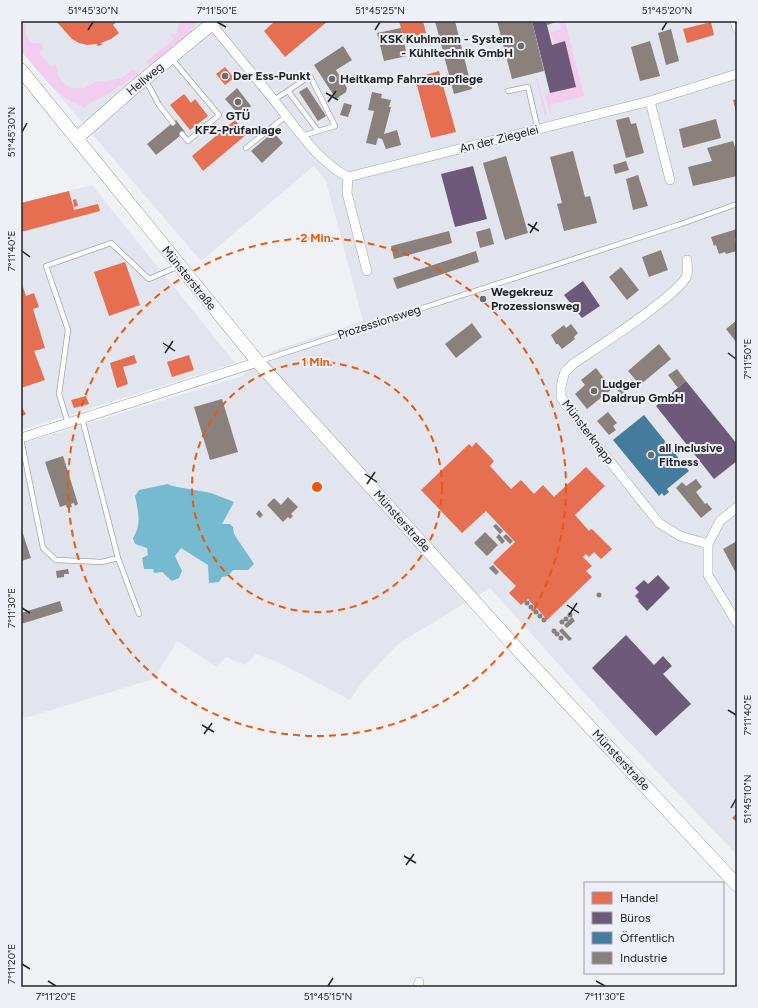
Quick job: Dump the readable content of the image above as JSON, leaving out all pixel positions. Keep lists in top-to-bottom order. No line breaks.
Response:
{"streets":{"main road":["Hellweg","Münsterstraße"],"street":["An der Ziegelei","Prozessionsweg","Münsterknapp"]},"crossings":[["Hellweg","Münsterstraße"],["Münsterstraße","Prozessionsweg"]],"places":["KSK Kuhlmann - System - Kühltechnik GmbH","Der Ess-Punkt","Heitkamp Fahrzeugpflege","GTÜ KFZ-Prüfanlage","Wegekreuz Prozessionsweg","Ludger Daldrup GmbH","all inclusive Fitness"],"legend":["Handel","Büros","Öffentlich","Industrie"],"coordinates":["51°45'30\"N","7°11'50\"E","51°45'25\"N","51°45'20\"N","7°11'40\"E","7°11'30\"E","51°45'10\"N","7°11'20\"E","51°45'15\"N"],"rings":["2 Min.","1 Min."]}
